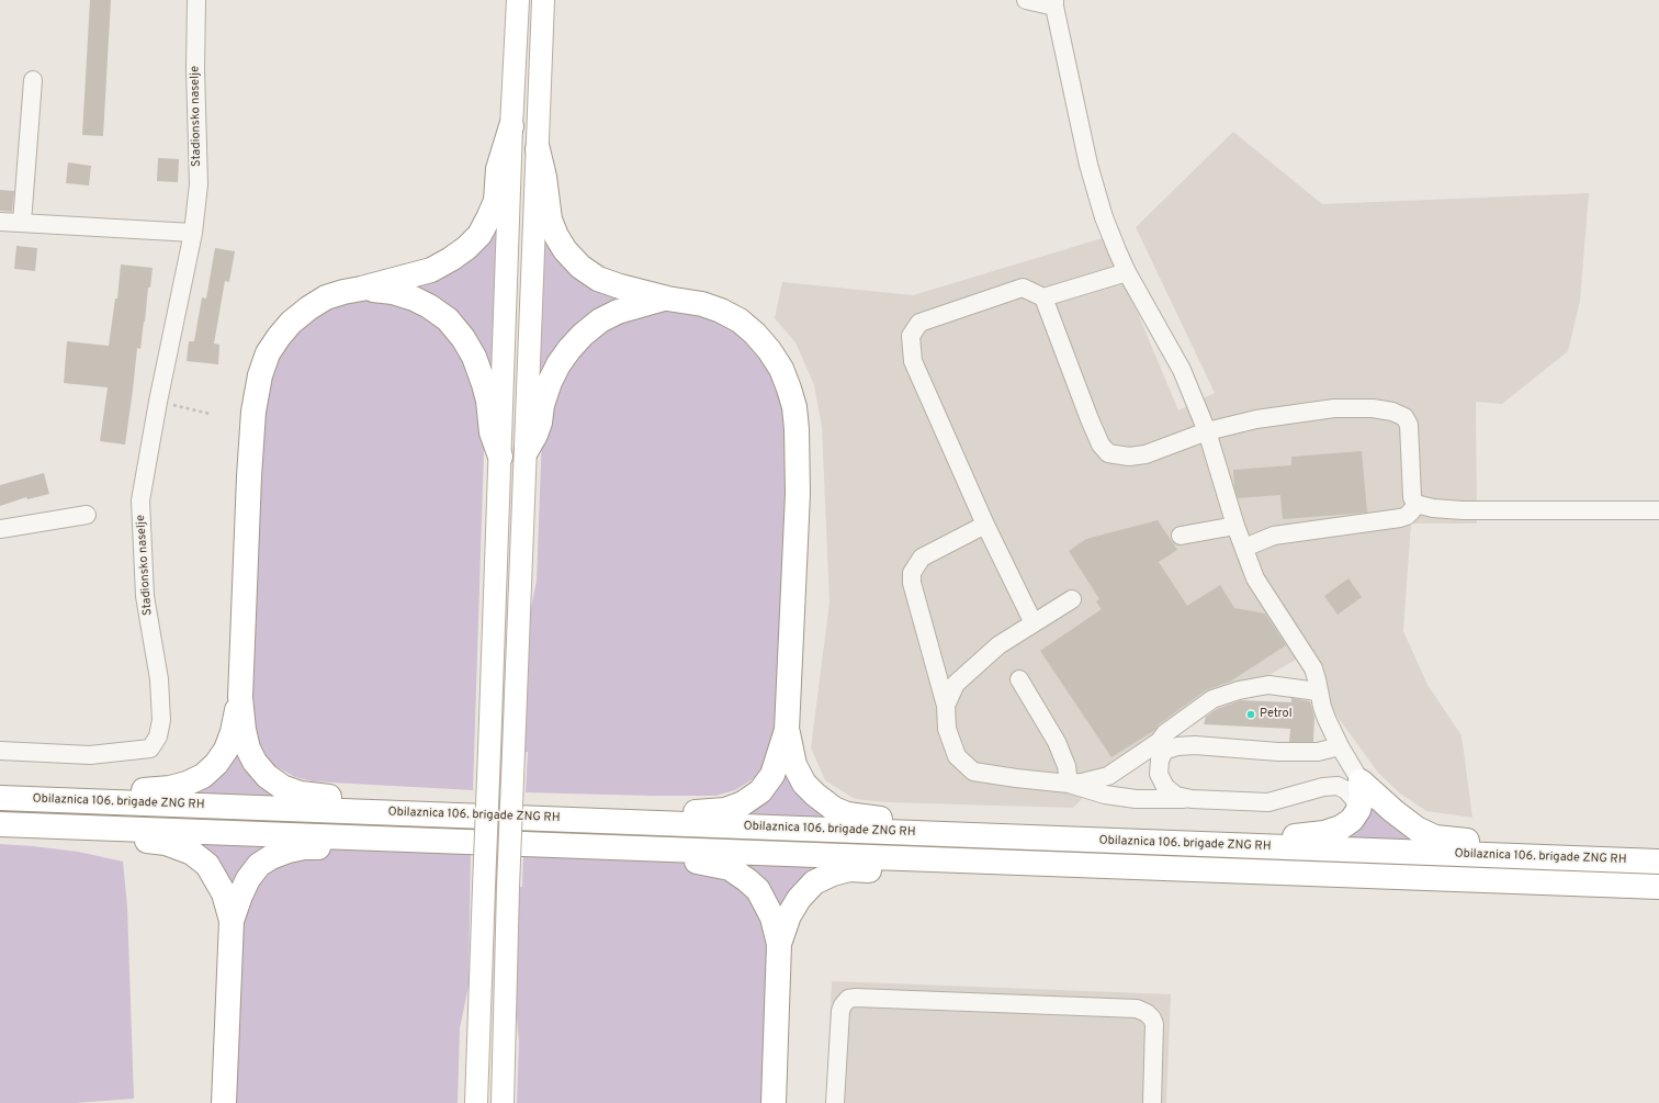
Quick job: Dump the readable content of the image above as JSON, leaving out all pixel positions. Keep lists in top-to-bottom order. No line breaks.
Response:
{"streets":{"highway":["Obilaznica 106. brigade ZNG RH"],"street":["Stadionsko naselje"]},"places":["Petrol"]}
